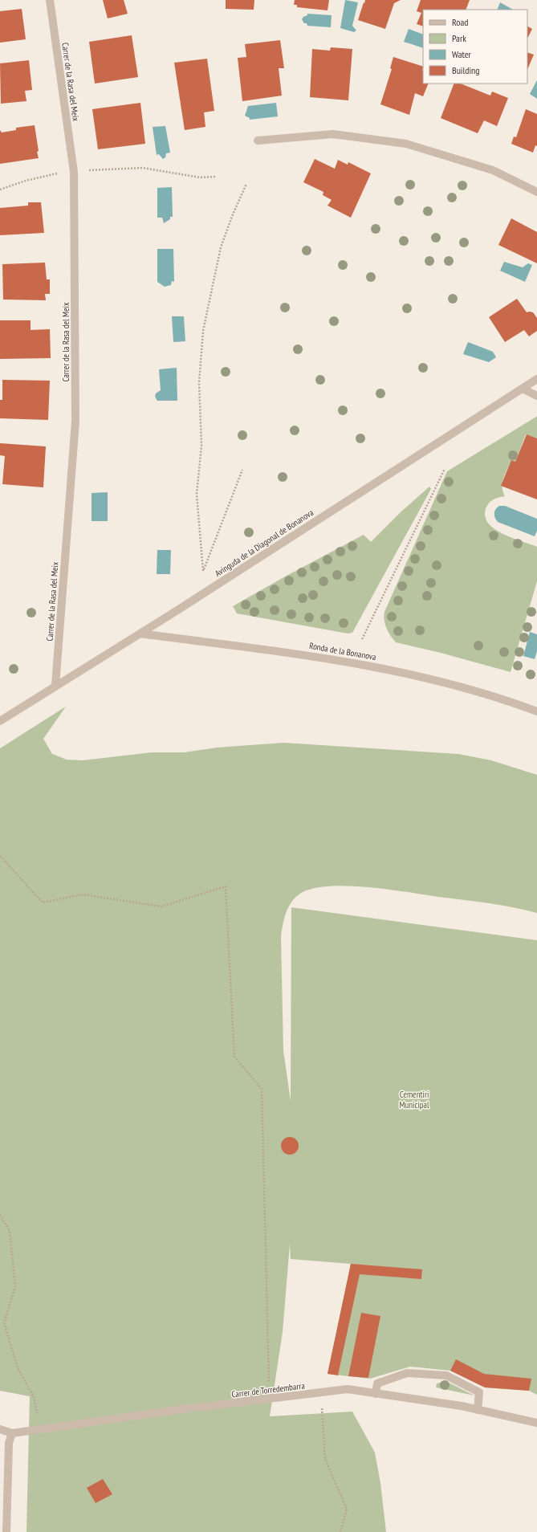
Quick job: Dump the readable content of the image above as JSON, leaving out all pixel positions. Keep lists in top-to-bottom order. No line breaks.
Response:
{"streets":{"street":["Carrer de la Rasa del Meix","Avinguda de la Diagonal de Bonanova","Ronda de la Bonanova","Carrer de Torredembarra"]},"crossings":[["Carrer de la Rasa del Meix","Avinguda de la Diagonal de Bonanova"],["Avinguda de la Diagonal de Bonanova","Ronda de la Bonanova"]],"parks":["Cementiri Municipal"],"legend":["Road","Park","Water","Building"]}
